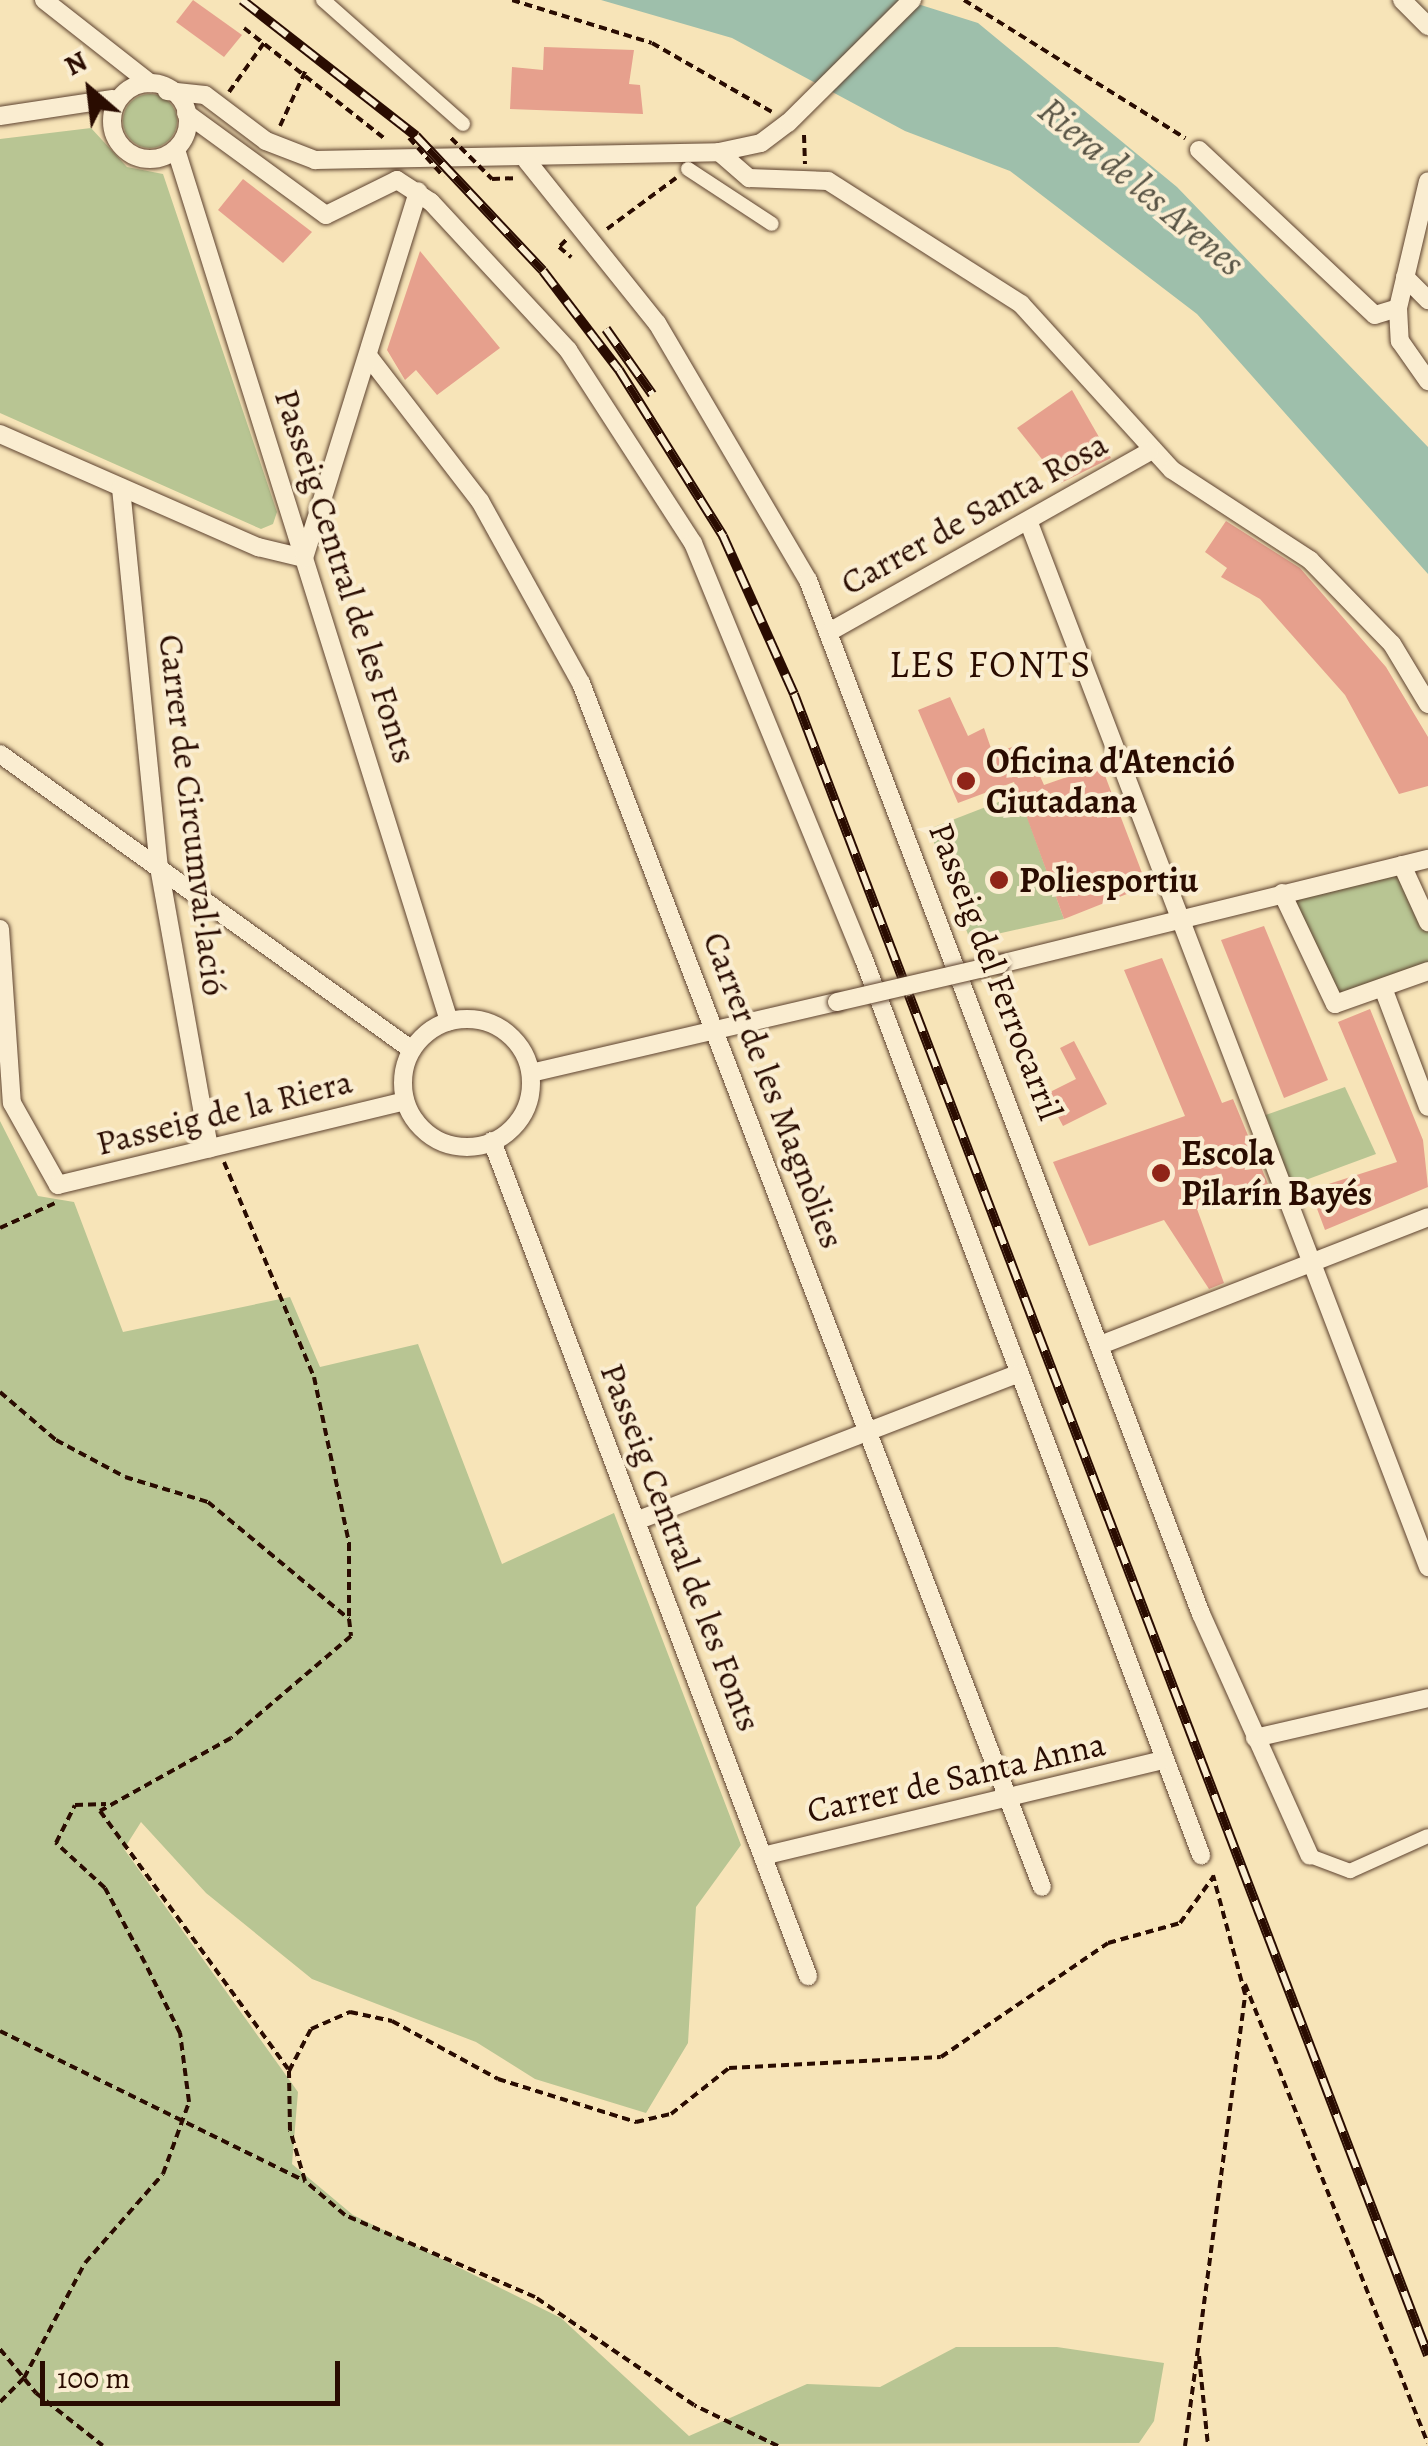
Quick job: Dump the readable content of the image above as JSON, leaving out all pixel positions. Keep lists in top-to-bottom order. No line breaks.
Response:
{"streets":{"street":["Carrer de Santa Rosa","Passeig Central de les Fonts","Carrer de Circumval·lació","Passeig del Ferrocarril","Carrer de les Magnòlies","Passeig de la Riera","Carrer de Santa Anna"]},"crossings":[["Carrer de Santa Rosa","Passeig del Ferrocarril"],["Passeig Central de les Fonts","Passeig de la Riera"],["Passeig Central de les Fonts","Carrer de Santa Anna"],["Carrer de Circumval·lació","Passeig de la Riera"],["Carrer de les Magnòlies","Carrer de Santa Anna"]],"districts":["LES FONTS"],"water":["Riera de les Arenes"],"places":["Oficina d'Atenció Ciutadana","Poliesportiu","Escola Pilarín Bayés"],"scale_bar":"100 m","north":"top left"}
